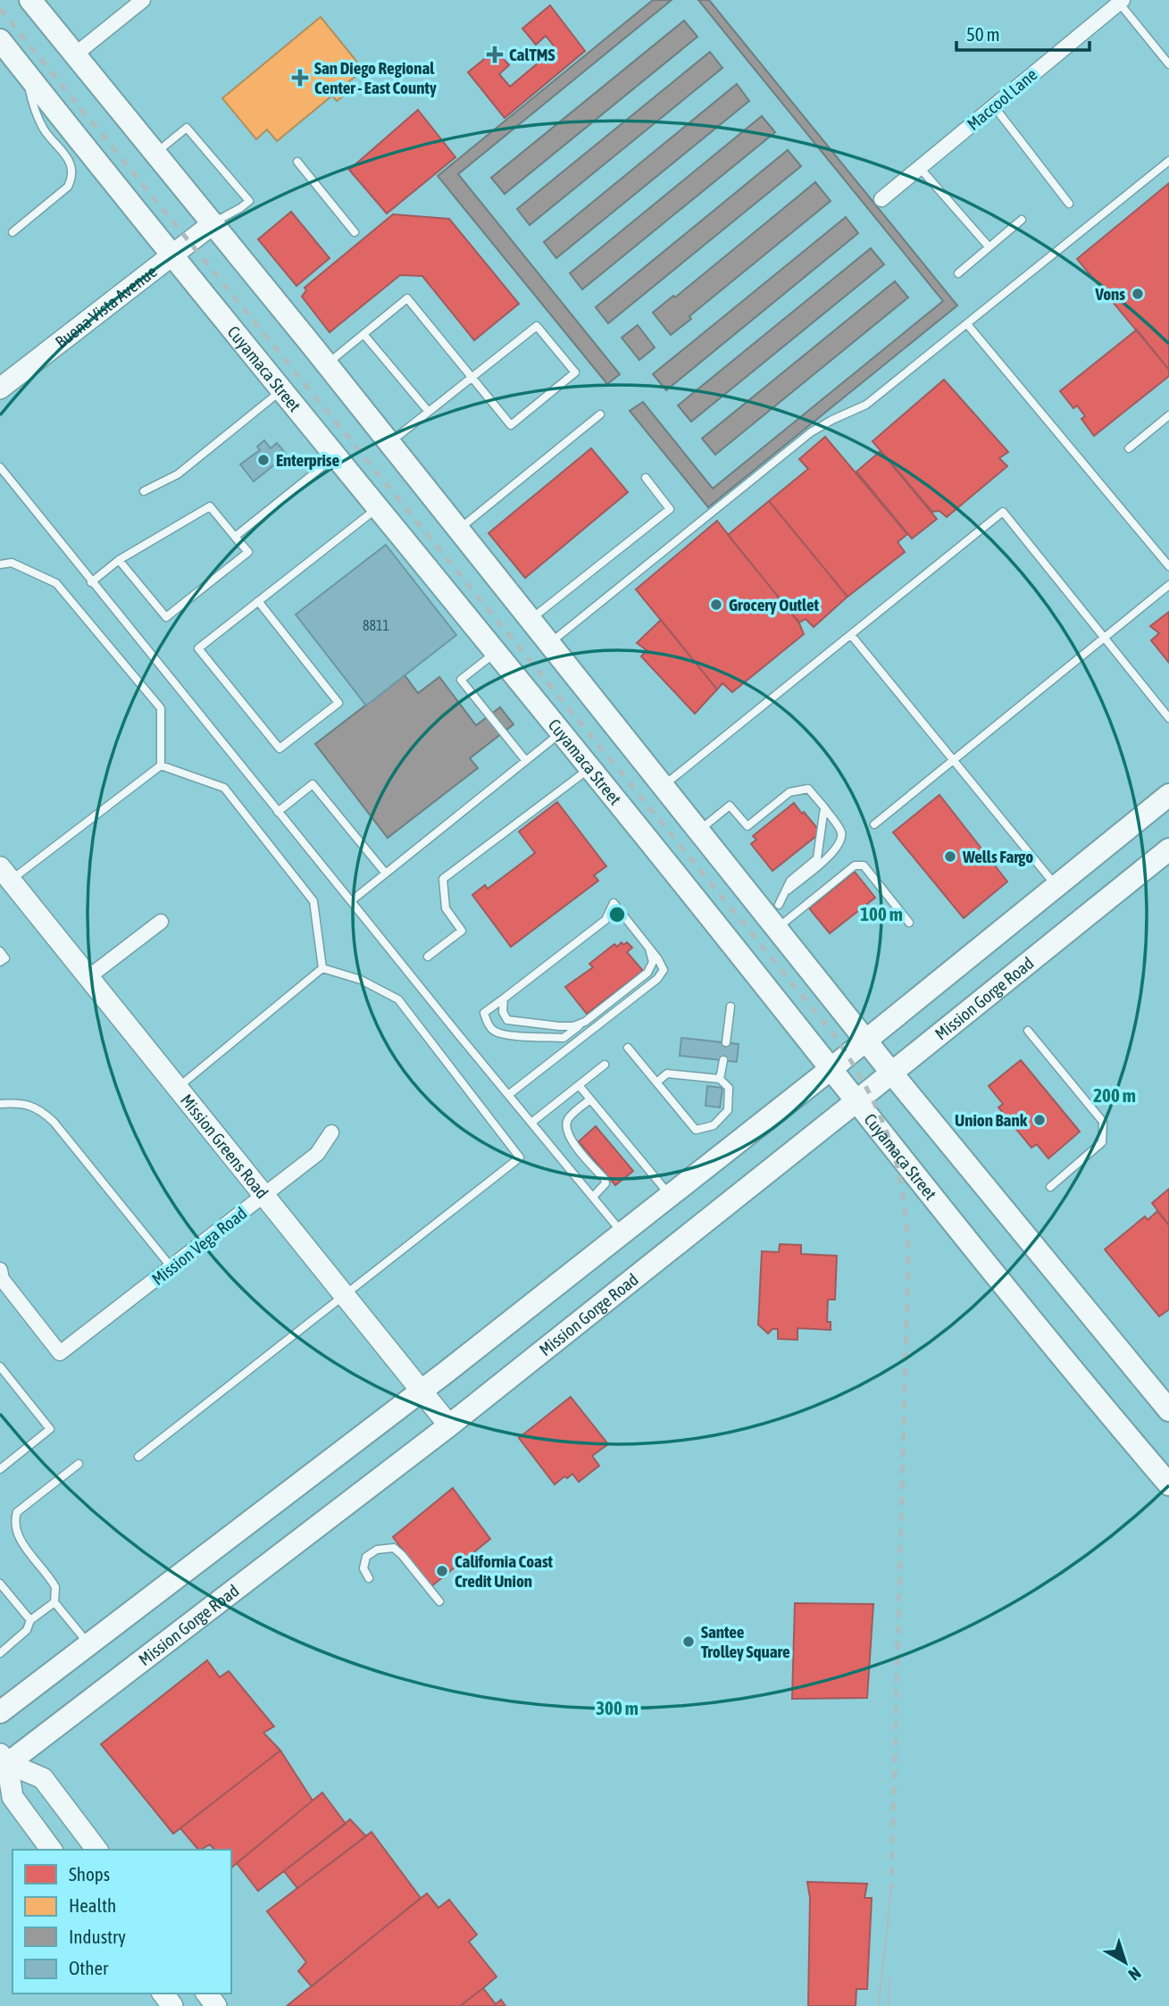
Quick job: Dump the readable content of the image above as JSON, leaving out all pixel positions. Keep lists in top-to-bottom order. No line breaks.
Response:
{"streets":{"main road":["Cuyamaca Street","Mission Gorge Road"],"street":["Maccool Lane","Buena Vista Avenue","Mission Greens Road","Mission Vega Road"]},"crossings":[["Buena Vista Avenue","Cuyamaca Street"],["Cuyamaca Street","Mission Gorge Road"],["Mission Gorge Road","Mission Greens Road"],["Mission Greens Road","Mission Vega Road"]],"places":{"health":["CalTMS","San Diego Regional Center - East County"],"other":["Vons","Enterprise","Grocery Outlet","Wells Fargo","Union Bank","California Coast Credit Union","Santee Trolley Square"]},"house_numbers":["8811"],"legend":["Shops","Health","Industry","Other"],"scale_bar":"50 m","north":"bottom right","rings":["100 m","200 m","300 m"]}
